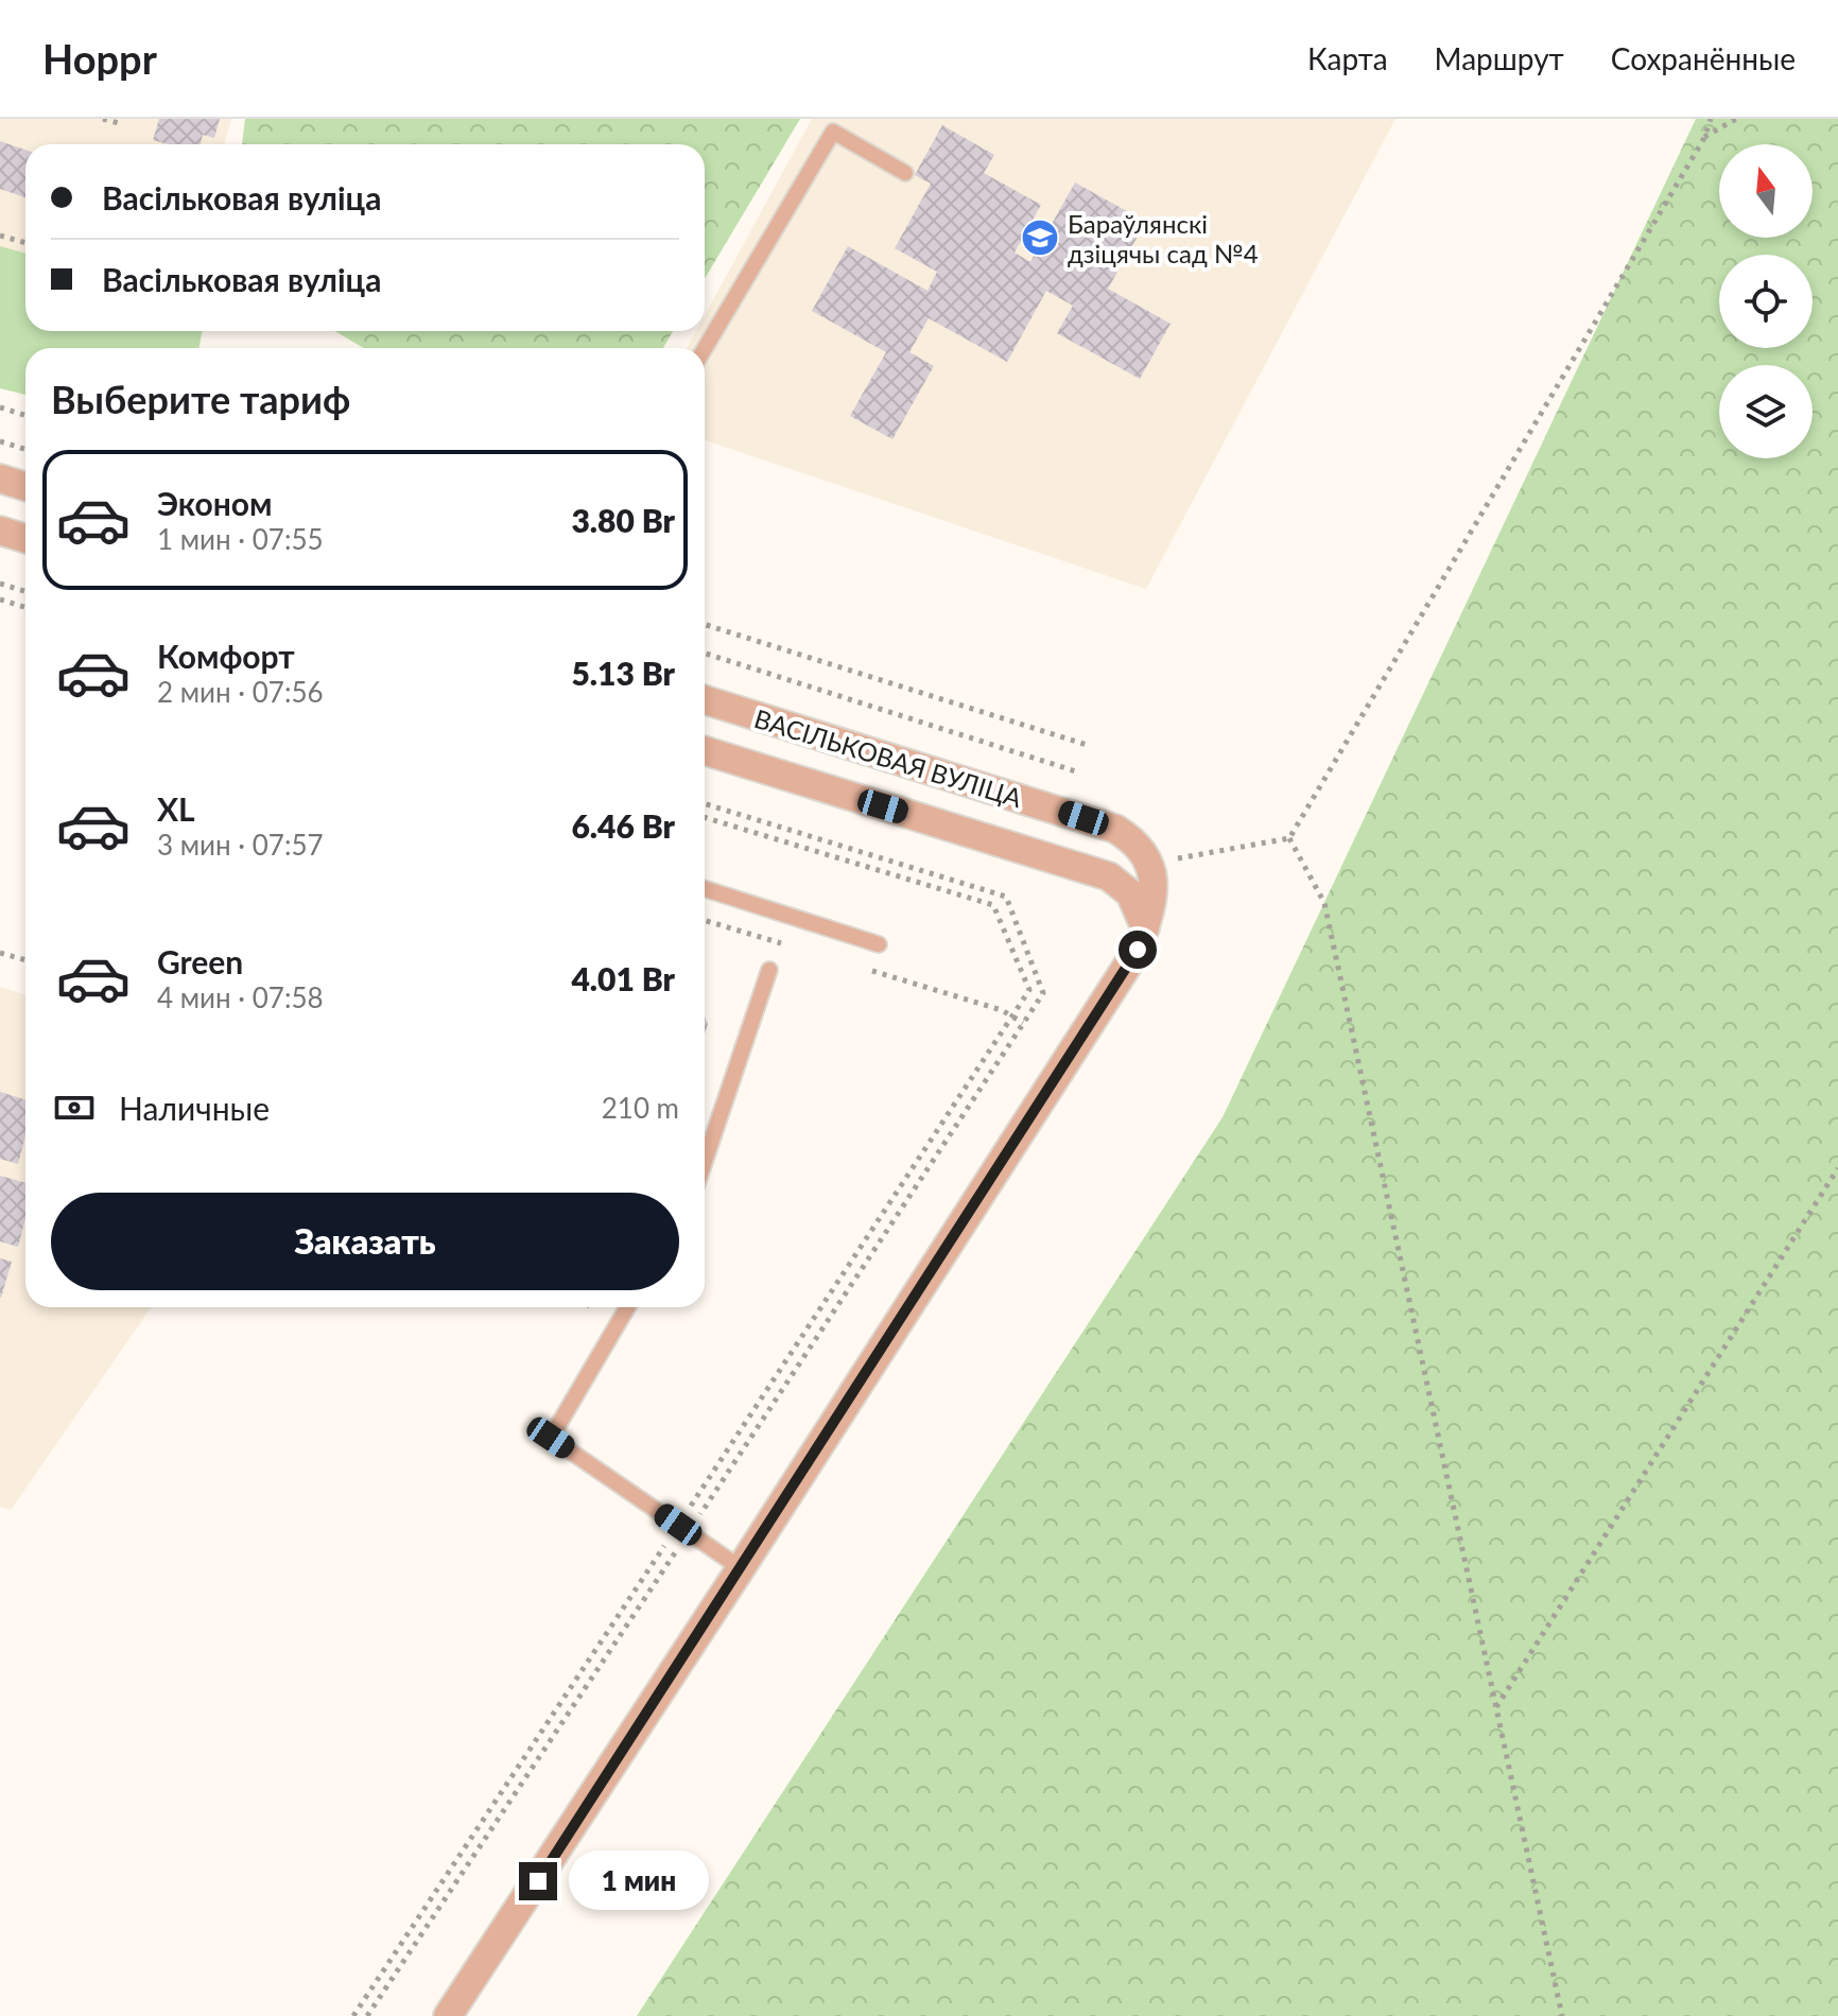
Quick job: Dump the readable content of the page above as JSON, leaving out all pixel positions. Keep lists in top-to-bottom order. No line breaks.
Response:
{"streets":{"street":["ВАСІЛЬКОВАЯ ВУЛІЦА"]},"places":{"school or university":["Бараўлянскі дзіцячы сад №4"]},"north":"top","page":{"header":"Hoppr","nav":["Карта","Маршрут","Сохранённые"],"banner":["Васільковая вуліца","Васільковая вуліца"],"heading":"Выберите тариф","list":[{"name":"Эконом","note":"1 мин · 07:55","value":"3.80 Br"},{"name":"Комфорт","note":"2 мин · 07:56","value":"5.13 Br"},{"name":"XL","note":"3 мин · 07:57","value":"6.46 Br"},{"name":"Green","note":"4 мин · 07:58","value":"4.01 Br"}],"pay":["Наличные","210 m"],"buttons":"Заказать","bubble":"1 мин"}}
